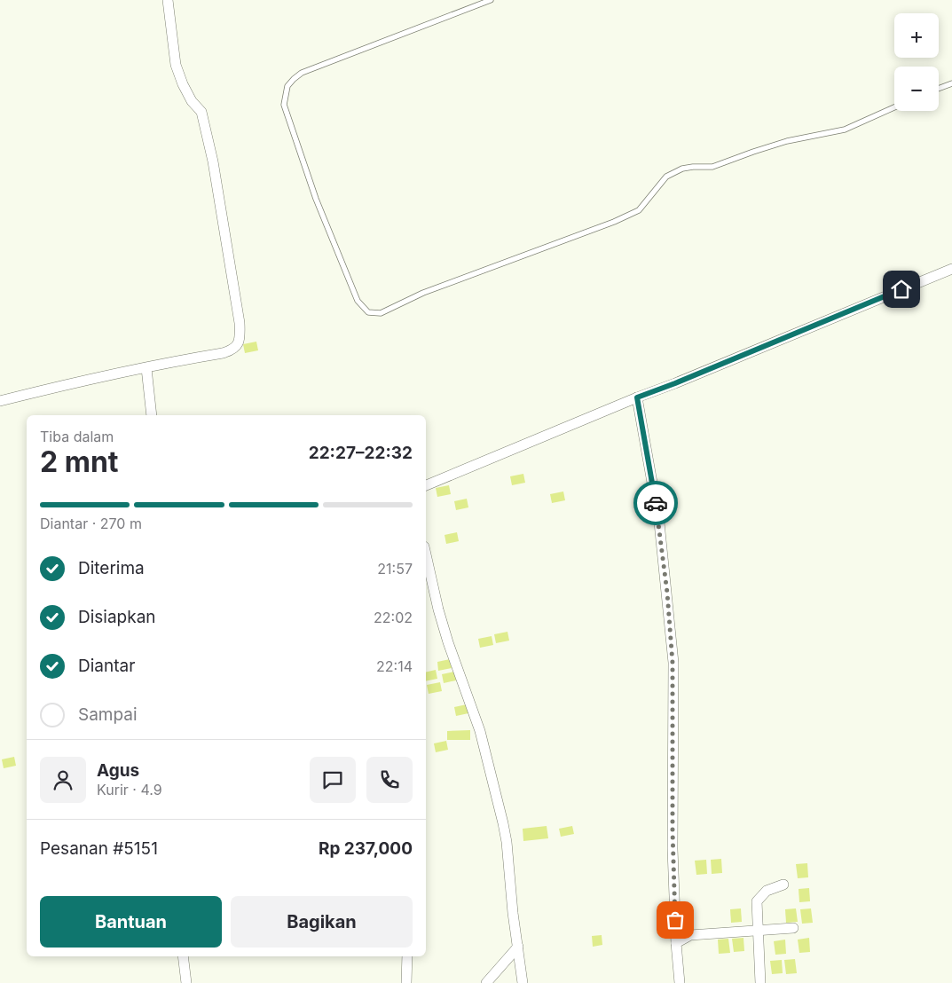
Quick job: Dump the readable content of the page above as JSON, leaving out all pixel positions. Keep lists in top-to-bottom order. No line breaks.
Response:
{"page":{"map_buttons":["+","−"],"heading":["2 mnt","Tiba dalam","22:27–22:32"],"panel":["Agus","Kurir · 4.9","Pesanan #5151","Rp 237,000"],"bar":"Diantar · 270 m","list":[["Diterima","21:57"],["Disiapkan","22:02"],["Diantar","22:14"],"Sampai"],"buttons":["Bantuan","Bagikan"]}}
